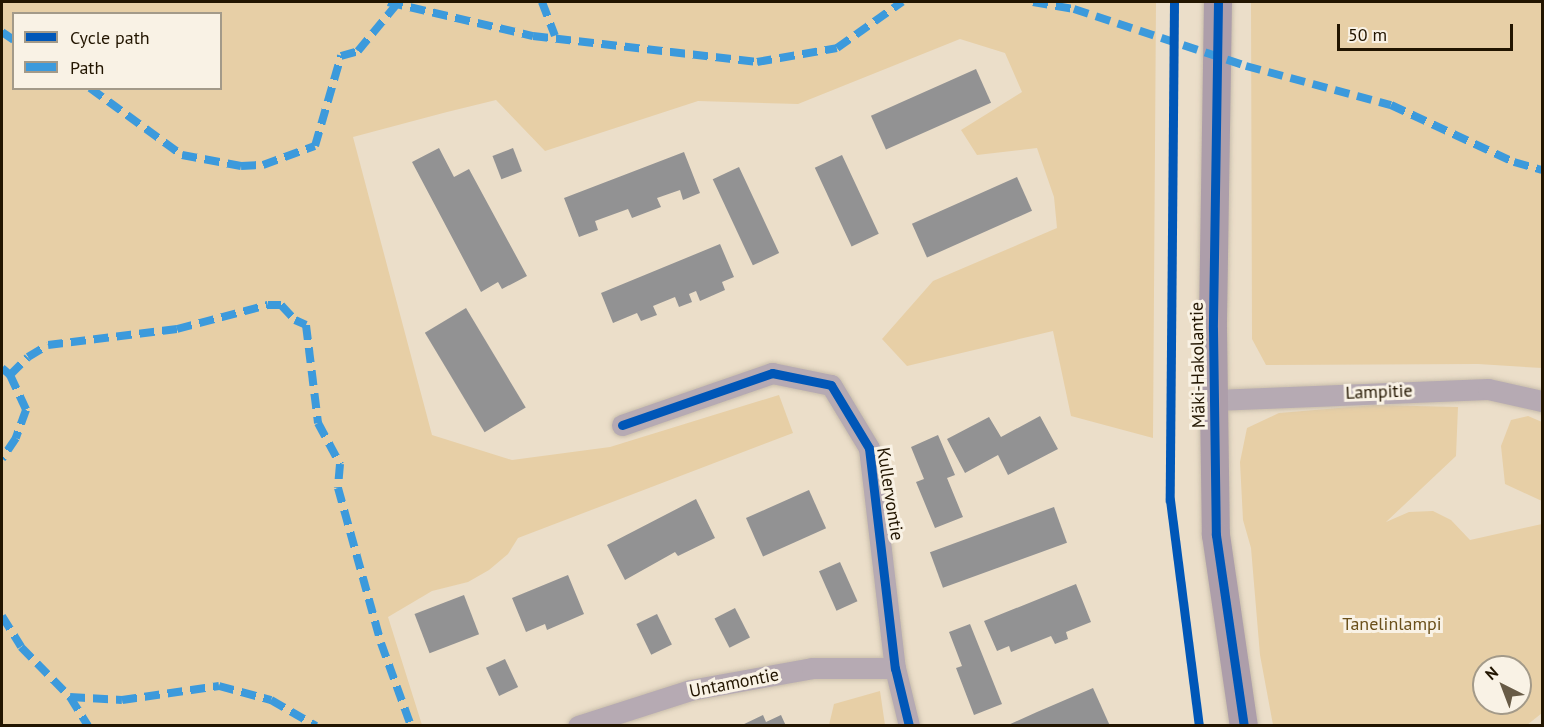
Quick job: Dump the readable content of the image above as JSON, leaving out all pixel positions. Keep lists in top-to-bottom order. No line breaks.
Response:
{"streets":{"street":["Mäki-Hakolantie","Lampitie","Kullervontie","Untamontie"]},"crossings":[["Mäki-Hakolantie","Lampitie"],["Kullervontie","Untamontie"]],"parks":["Tanelinlampi"],"legend":["Cycle path","Path"],"scale_bar":"50 m","north":"top left"}
